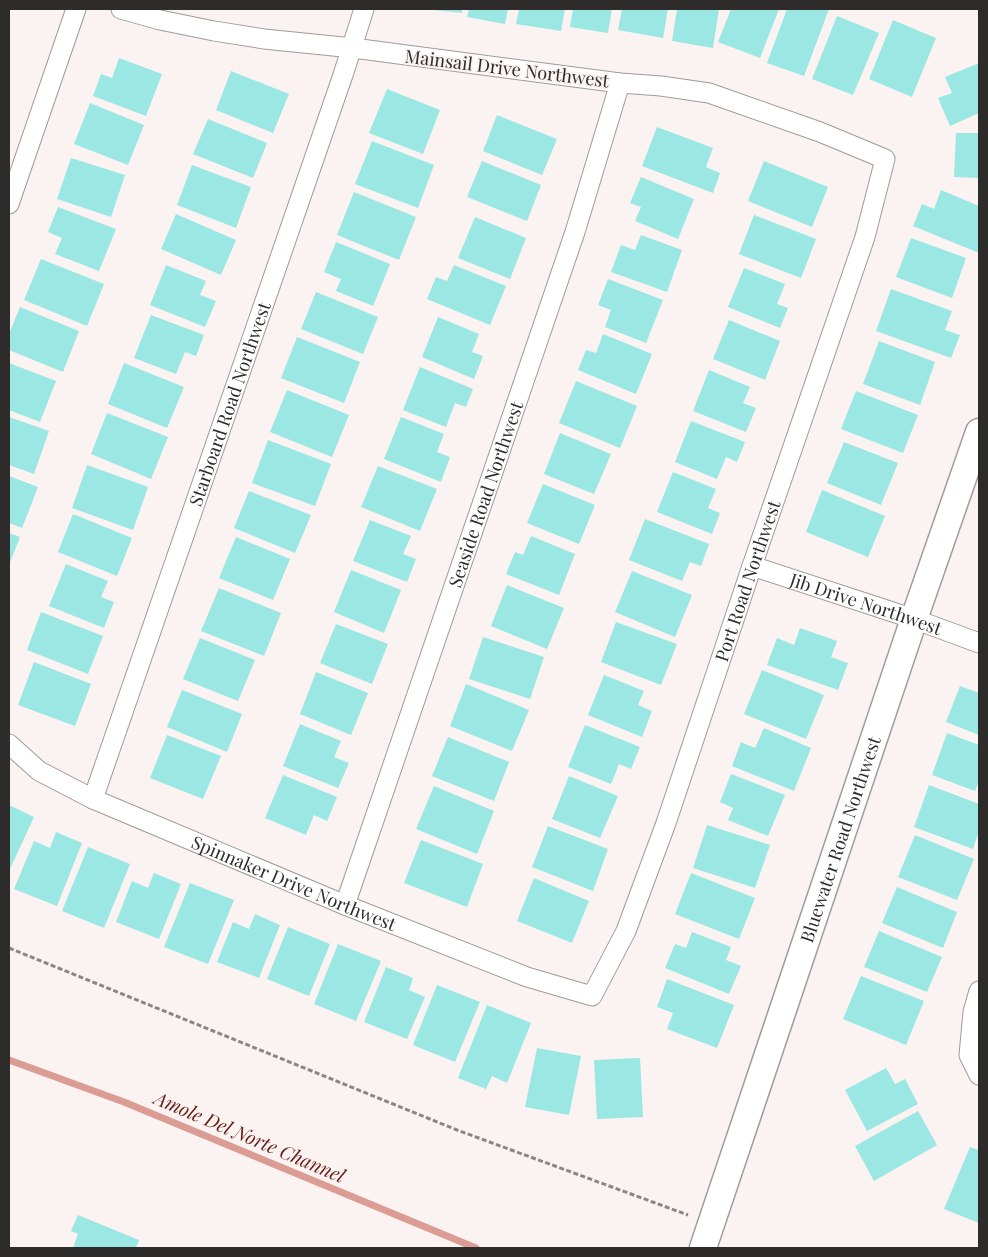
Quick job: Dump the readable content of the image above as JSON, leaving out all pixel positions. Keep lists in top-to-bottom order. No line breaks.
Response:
{"streets":{"street":["Mainsail Drive Northwest","Starboard Road Northwest","Seaside Road Northwest","Port Road Northwest","Jib Drive Northwest","Bluewater Road Northwest","Spinnaker Drive Northwest"]},"crossings":[["Mainsail Drive Northwest","Starboard Road Northwest"],["Mainsail Drive Northwest","Seaside Road Northwest"],["Mainsail Drive Northwest","Port Road Northwest"],["Starboard Road Northwest","Spinnaker Drive Northwest"],["Seaside Road Northwest","Spinnaker Drive Northwest"],["Port Road Northwest","Jib Drive Northwest"],["Port Road Northwest","Spinnaker Drive Northwest"],["Jib Drive Northwest","Bluewater Road Northwest"]],"water":["Amole Del Norte Channel"]}
